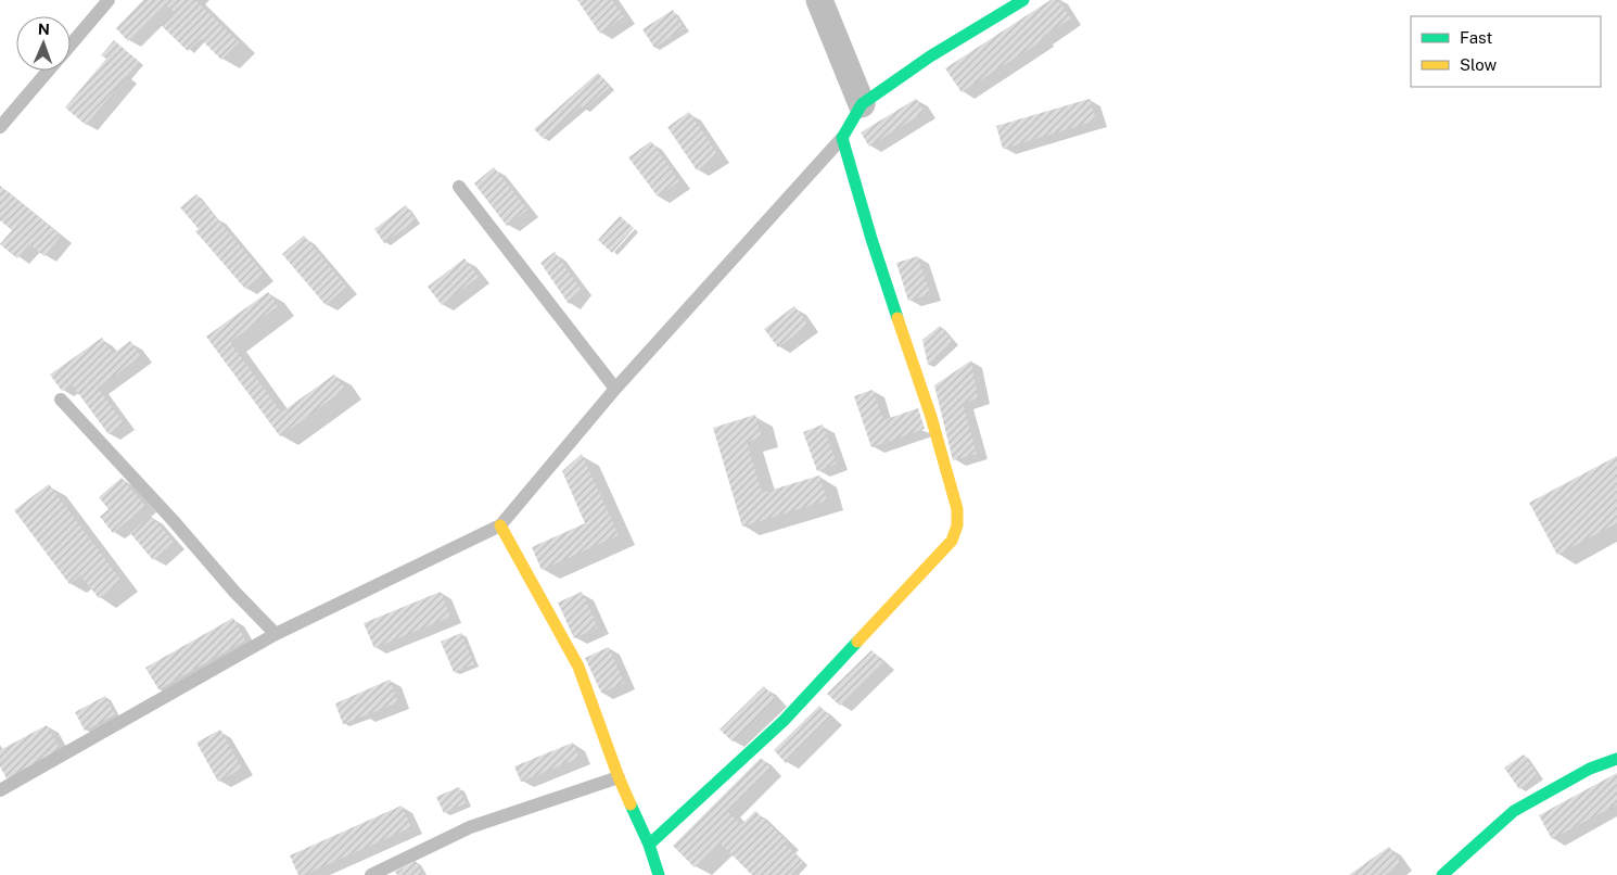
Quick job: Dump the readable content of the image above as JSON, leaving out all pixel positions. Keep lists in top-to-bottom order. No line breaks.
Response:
{"legend":["Fast","Slow"],"north":"top"}
